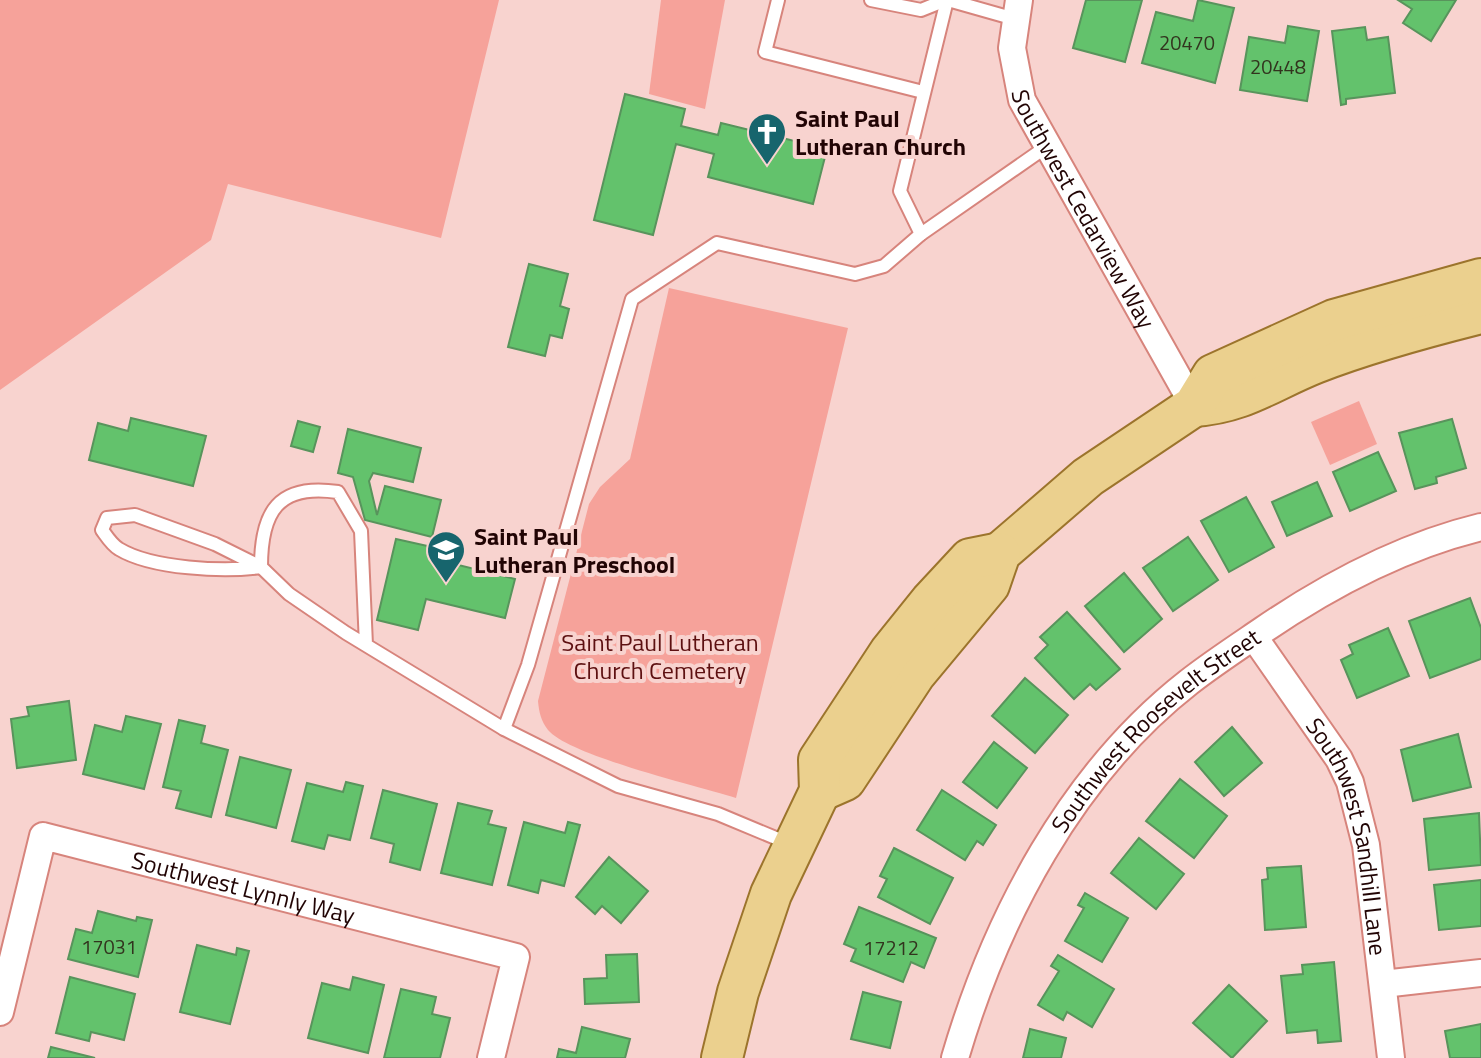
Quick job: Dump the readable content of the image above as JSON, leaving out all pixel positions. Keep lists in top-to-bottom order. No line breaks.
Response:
{"streets":{"street":["Southwest Cedarview Way","Southwest Roosevelt Street","Southwest Sandhill Lane","Southwest Lynnly Way"]},"crossings":[["Southwest Roosevelt Street","Southwest Sandhill Lane"]],"parks":["Saint Paul Lutheran Church Cemetery"],"places":{"church":["Saint Paul Lutheran Church"],"school or university":["Saint Paul Lutheran Preschool"]},"house_numbers":["20470","20448","17031","17212"]}
